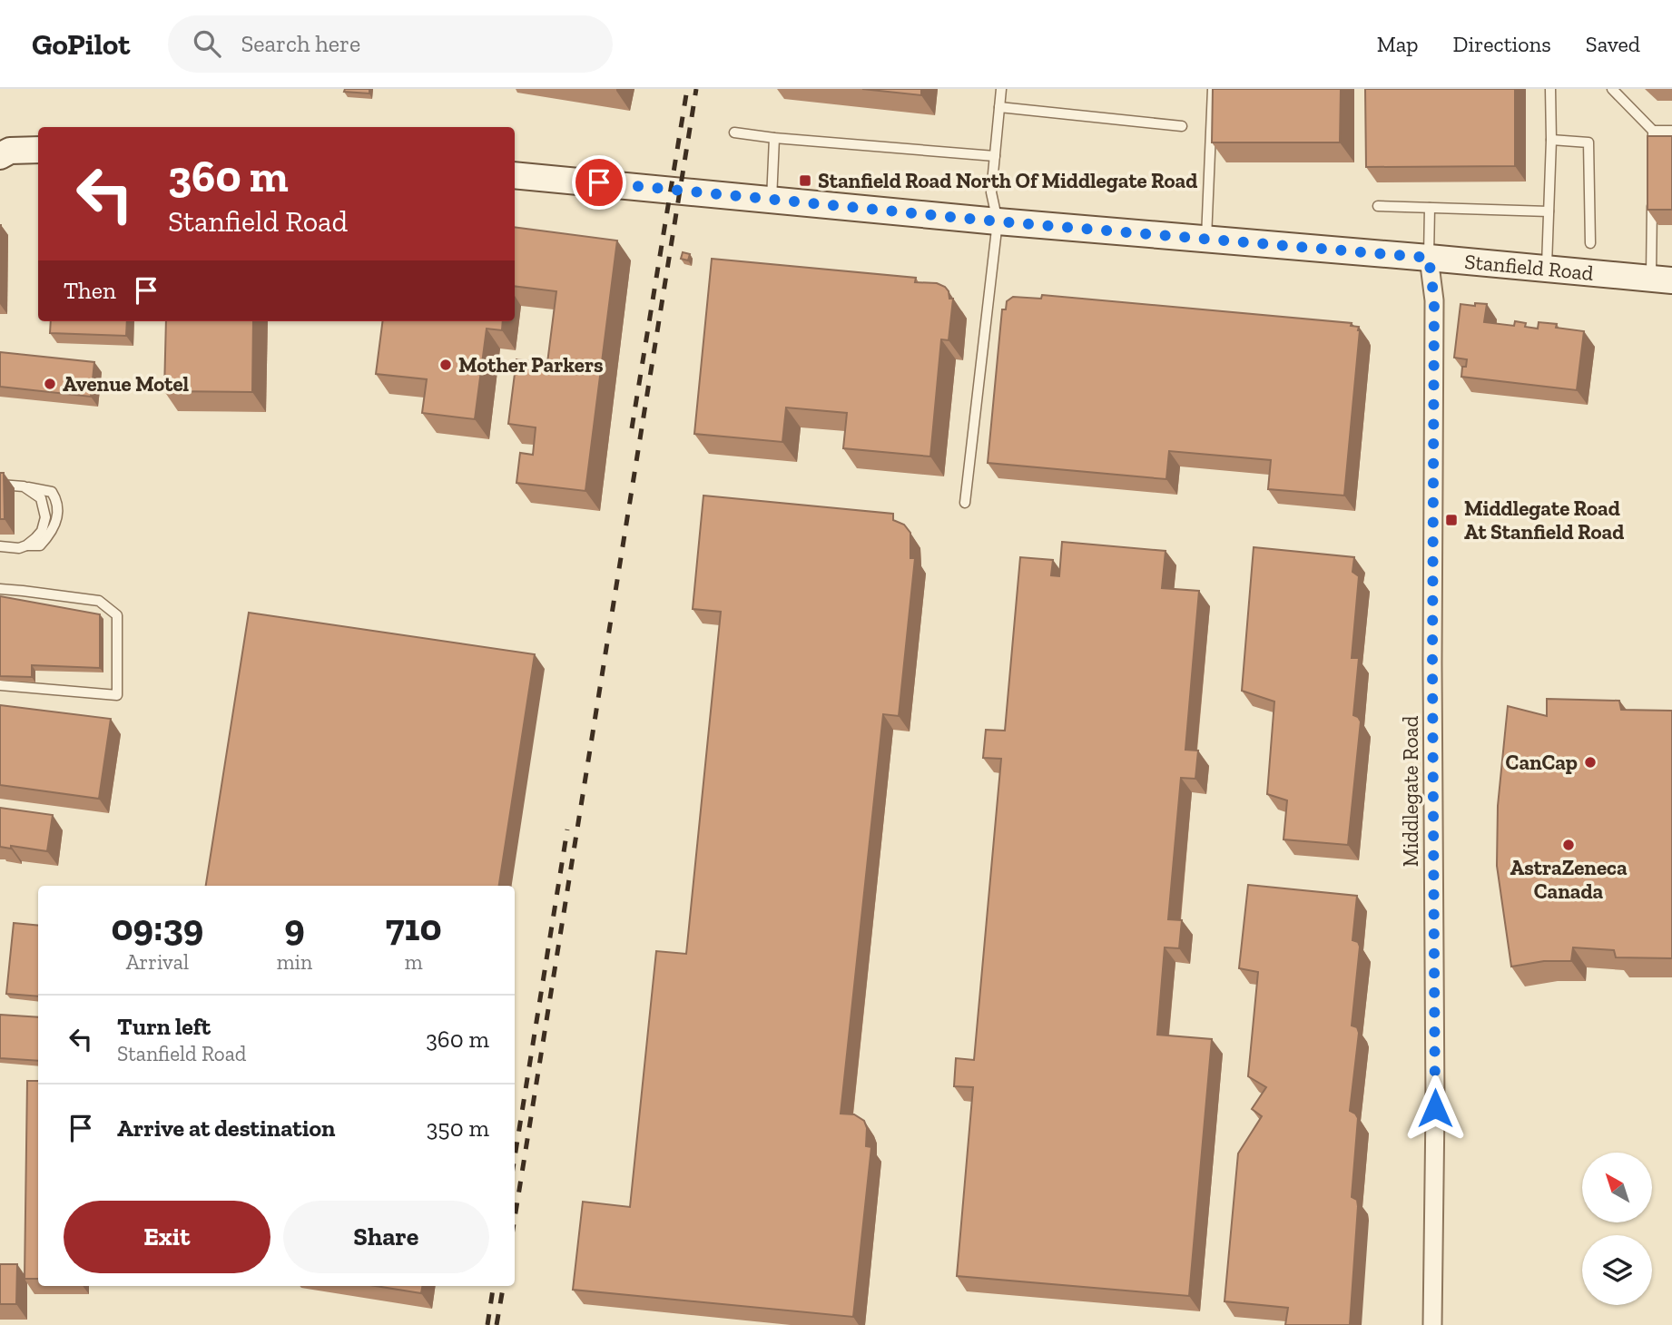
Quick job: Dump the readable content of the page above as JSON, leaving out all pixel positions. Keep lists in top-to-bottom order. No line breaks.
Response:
{"streets":{"street":["Stanfield Road","Middlegate Road"]},"crossings":[["Stanfield Road","Middlegate Road"]],"places":{"transit":["Stanfield Road North Of Middlegate Road","Middlegate Road At Stanfield Road"],"other":["Mother Parkers","Avenue Motel","CanCap","AstraZeneca Canada"]},"north":"top left","page":{"header":"GoPilot","search":"Search here","nav":["Map","Directions","Saved"],"turn":["360 m","Stanfield Road"],"then":"Then","eta":["09:39","Arrival","9","min","710","m"],"list":[{"name":"Turn left","note":"Stanfield Road","value":"360 m"},{"name":"Arrive at destination","value":"350 m"}],"buttons":["Exit","Share"]}}
